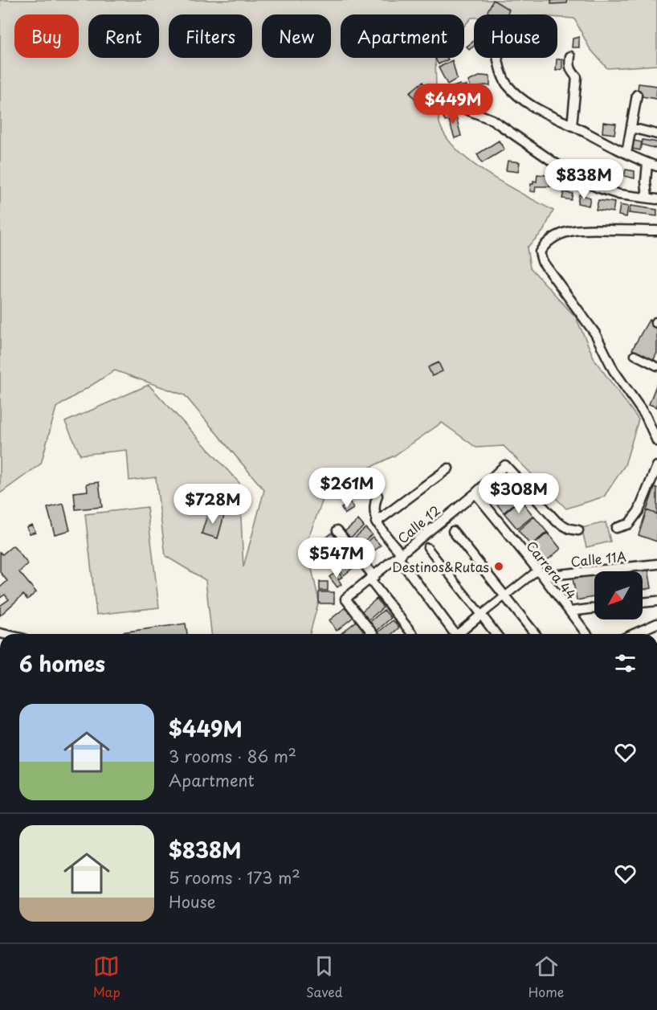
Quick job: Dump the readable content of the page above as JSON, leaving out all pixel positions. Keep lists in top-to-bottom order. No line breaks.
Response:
{"streets":{"street":["Calle 12","Calle 11A","Carrera 44"]},"crossings":[["Calle 12","Carrera 44"],["Calle 11A","Carrera 44"]],"places":["Destinos&Rutas"],"north":"bottom left","page":{"chip":["Buy","Rent","Filters","New","Apartment","House"],"price":["$449M","$838M","$261M","$308M","$728M","$547M"],"heading":"6 homes","list":[{"name":"$449M","note":"3 rooms · 86 m² · Apartment"},{"name":"$838M","note":"5 rooms · 173 m² · House"}],"tabs":["Map","Saved","Home"]}}
